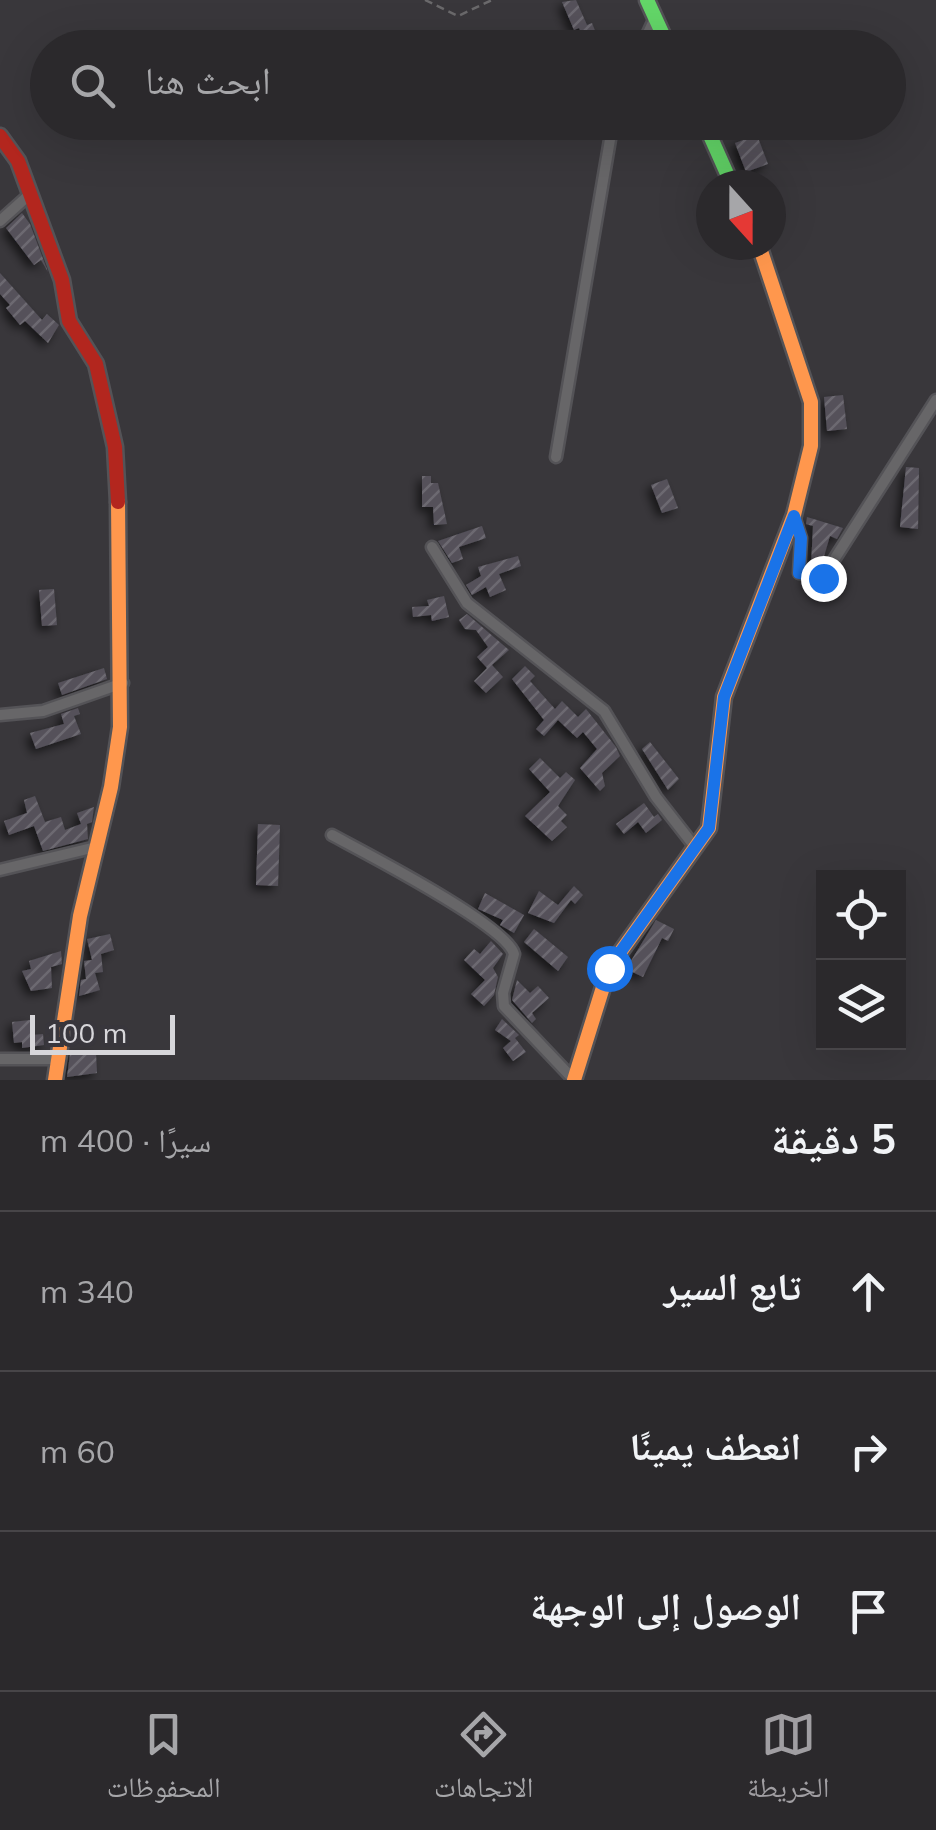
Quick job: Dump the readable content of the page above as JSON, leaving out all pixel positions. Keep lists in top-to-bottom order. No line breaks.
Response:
{"scale_bar":"100 m","north":"bottom","page":{"search":"ابحث هنا","scale":"100 m","heading":["5 دقيقة","سيرًا · 400 m"],"list":[["تابع السير","340 m"],["انعطف يمينًا","60 m"],"الوصول إلى الوجهة"],"nav":["الخريطة","الاتجاهات","المحفوظات"]}}
